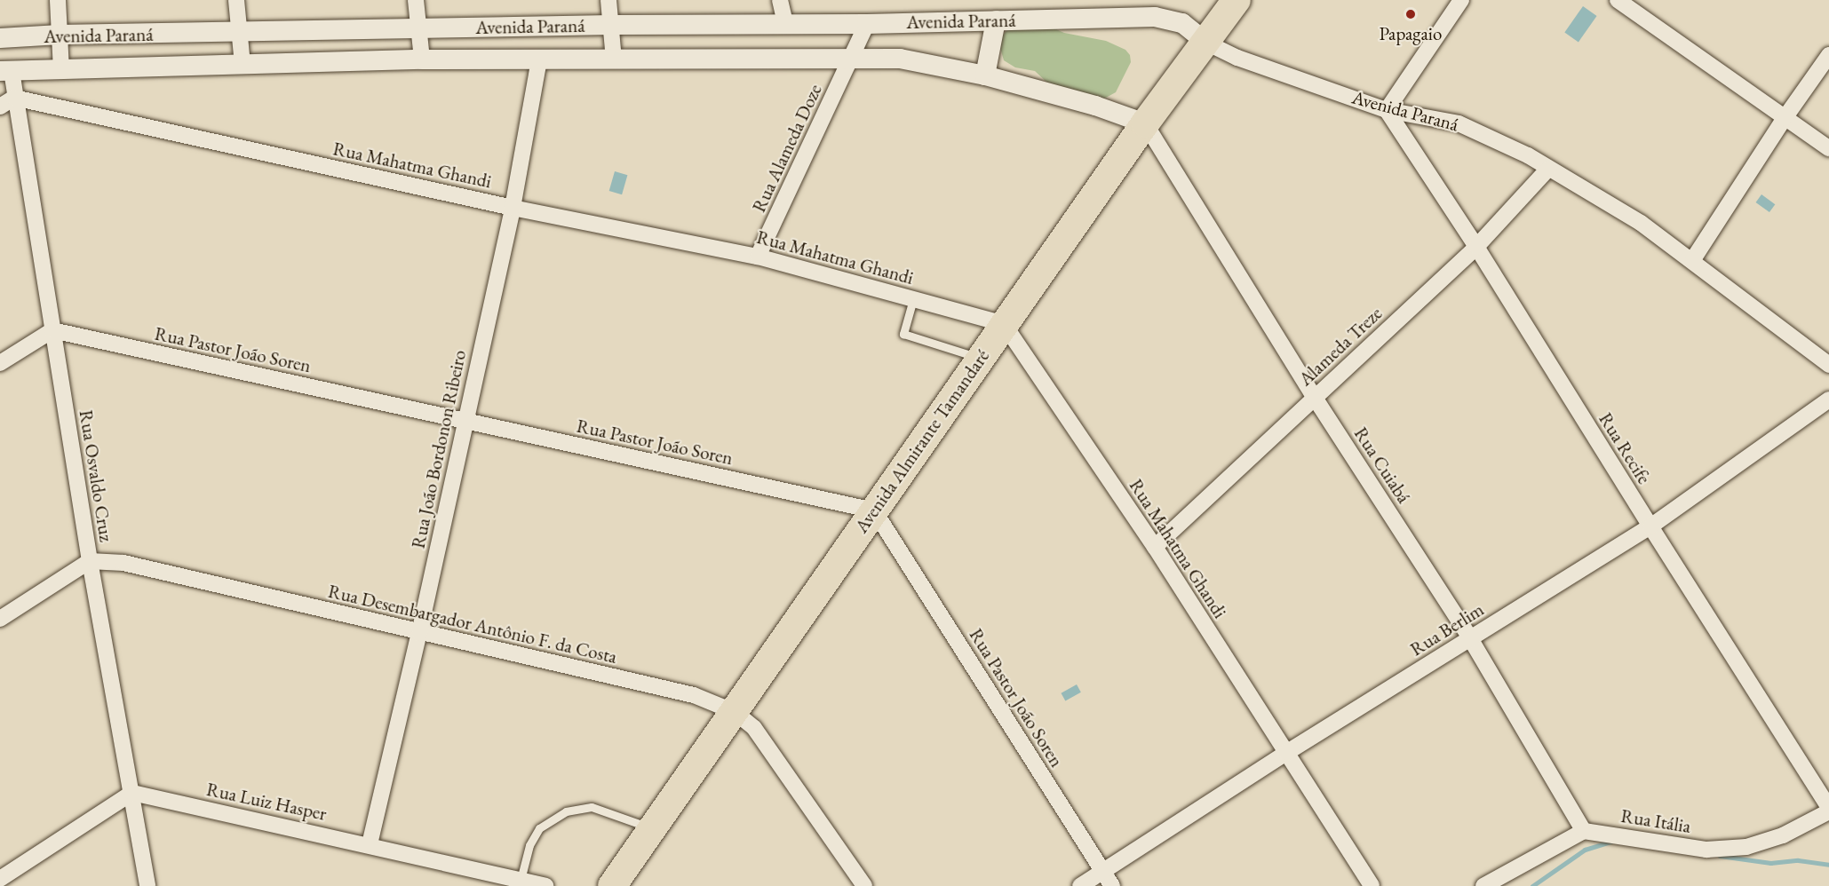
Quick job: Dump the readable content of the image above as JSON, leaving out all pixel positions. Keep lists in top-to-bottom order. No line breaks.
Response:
{"streets":{"highway":["Avenida Almirante Tamandaré"],"street":["Avenida Paraná","Rua Alameda Doze","Rua Mahatma Ghandi","Alameda Treze","Rua Pastor João Soren","Rua Recife","Rua João Bordonon Ribeiro","Rua Cuiabá","Rua Osvaldo Cruz","Rua Desembargador Antônio F. da Costa","Rua Berlim","Rua Luiz Hasper","Rua Itália"]},"crossings":[["Avenida Paraná","Rua Alameda Doze"],["Avenida Paraná","Alameda Treze"],["Avenida Paraná","Avenida Almirante Tamandaré"],["Avenida Paraná","Rua Recife"],["Avenida Paraná","Rua João Bordonon Ribeiro"],["Avenida Paraná","Rua Cuiabá"],["Avenida Paraná","Rua Osvaldo Cruz"],["Rua Alameda Doze","Rua Mahatma Ghandi"],["Rua Mahatma Ghandi","Alameda Treze"],["Rua Mahatma Ghandi","Avenida Almirante Tamandaré"],["Rua Mahatma Ghandi","Rua João Bordonon Ribeiro"],["Rua Mahatma Ghandi","Rua Osvaldo Cruz"],["Rua Mahatma Ghandi","Rua Berlim"],["Alameda Treze","Rua Recife"],["Alameda Treze","Rua Cuiabá"],["Rua Pastor João Soren","Avenida Almirante Tamandaré"],["Rua Pastor João Soren","Rua João Bordonon Ribeiro"],["Rua Pastor João Soren","Rua Osvaldo Cruz"],["Rua Pastor João Soren","Rua Berlim"],["Avenida Almirante Tamandaré","Rua Cuiabá"],["Avenida Almirante Tamandaré","Rua Desembargador Antônio F. da Costa"],["Rua Recife","Rua Berlim"],["Rua Recife","Rua Itália"],["Rua João Bordonon Ribeiro","Rua Desembargador Antônio F. da Costa"],["Rua João Bordonon Ribeiro","Rua Luiz Hasper"],["Rua Cuiabá","Rua Berlim"],["Rua Cuiabá","Rua Itália"],["Rua Osvaldo Cruz","Rua Desembargador Antônio F. da Costa"],["Rua Osvaldo Cruz","Rua Luiz Hasper"]],"places":["Papagaio"]}
